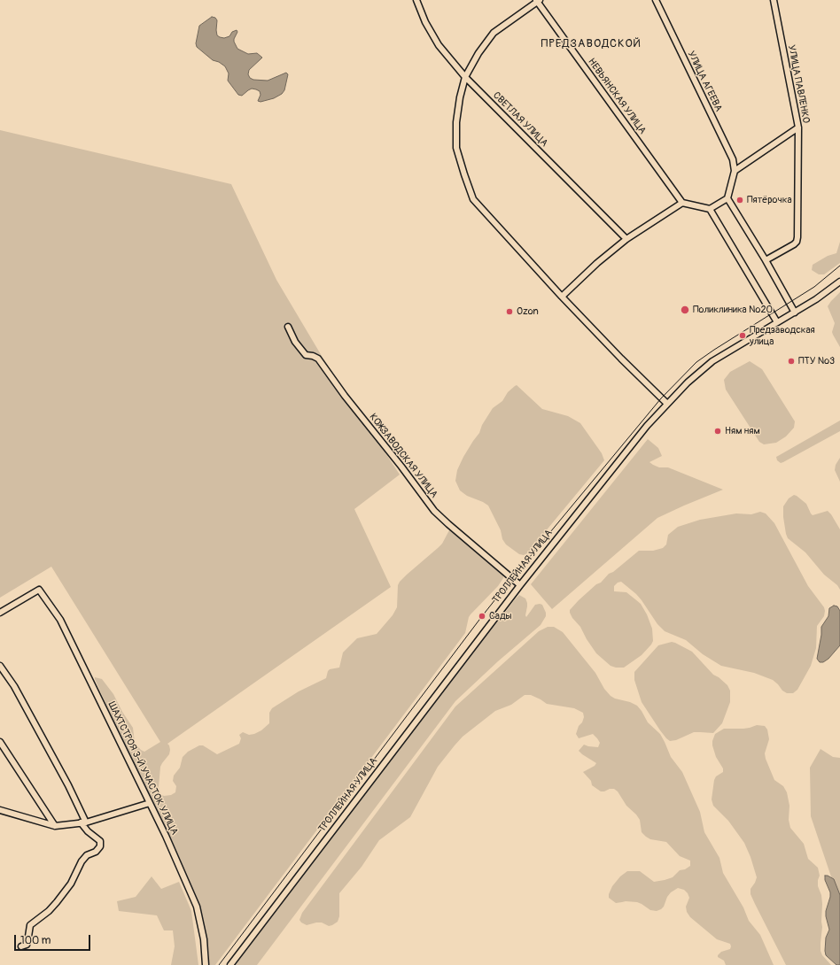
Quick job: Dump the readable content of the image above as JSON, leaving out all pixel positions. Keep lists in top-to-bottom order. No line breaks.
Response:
{"streets":{"street":["УЛИЦА АГЕЕВА","УЛИЦА ПАВЛЕНКО","НЕВЬЯНСКАЯ УЛИЦА","СВЕТЛАЯ УЛИЦА","КОЖЗАВОДСКАЯ УЛИЦА","ТРОЛЛЕЙНАЯ УЛИЦА","ШАХТСТРОЯ 3-Й УЧАСТОК УЛИЦА"]},"crossings":[["КОЖЗАВОДСКАЯ УЛИЦА","ТРОЛЛЕЙНАЯ УЛИЦА"]],"districts":["ПРЕДЗАВОДСКОЙ"],"places":["Пятёрочка","Поликлиника №20","Ozon","Предзаводская улица","ПТУ №3","Ням ням","Сады"],"scale_bar":"100 m"}
